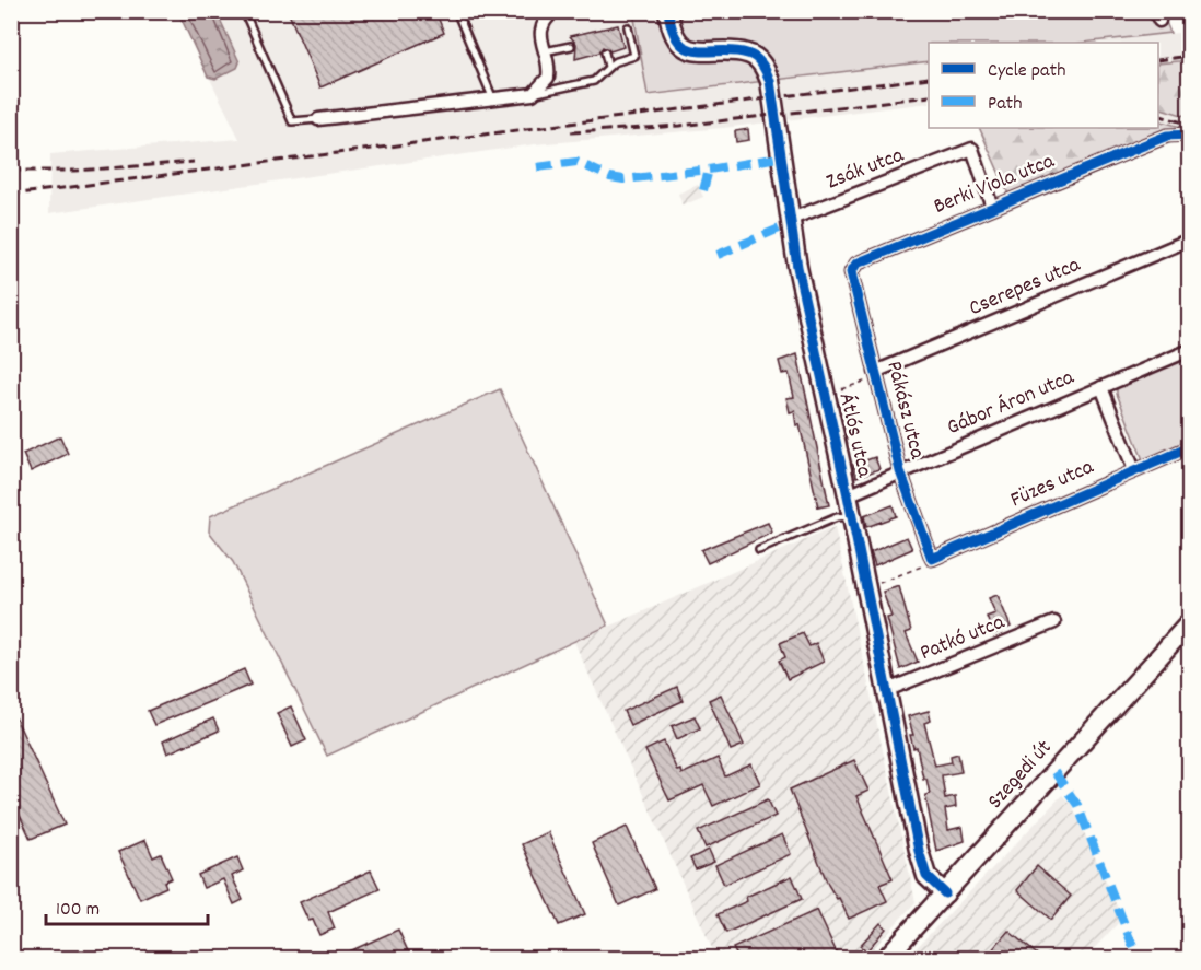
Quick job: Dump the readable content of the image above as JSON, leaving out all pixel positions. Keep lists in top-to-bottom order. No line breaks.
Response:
{"streets":{"street":["Zsák utca","Berki Viola utca","Cserepes utca","Gábor Áron utca","Pákász utca","Átlós utca","Füzes utca","Patkó utca","Szegedi út"]},"crossings":[["Zsák utca","Berki Viola utca"],["Zsák utca","Átlós utca"],["Berki Viola utca","Pákász utca"],["Cserepes utca","Pákász utca"],["Gábor Áron utca","Pákász utca"],["Gábor Áron utca","Átlós utca"],["Pákász utca","Füzes utca"],["Átlós utca","Patkó utca"],["Átlós utca","Szegedi út"]],"legend":["Cycle path","Path"],"scale_bar":"100 m"}
